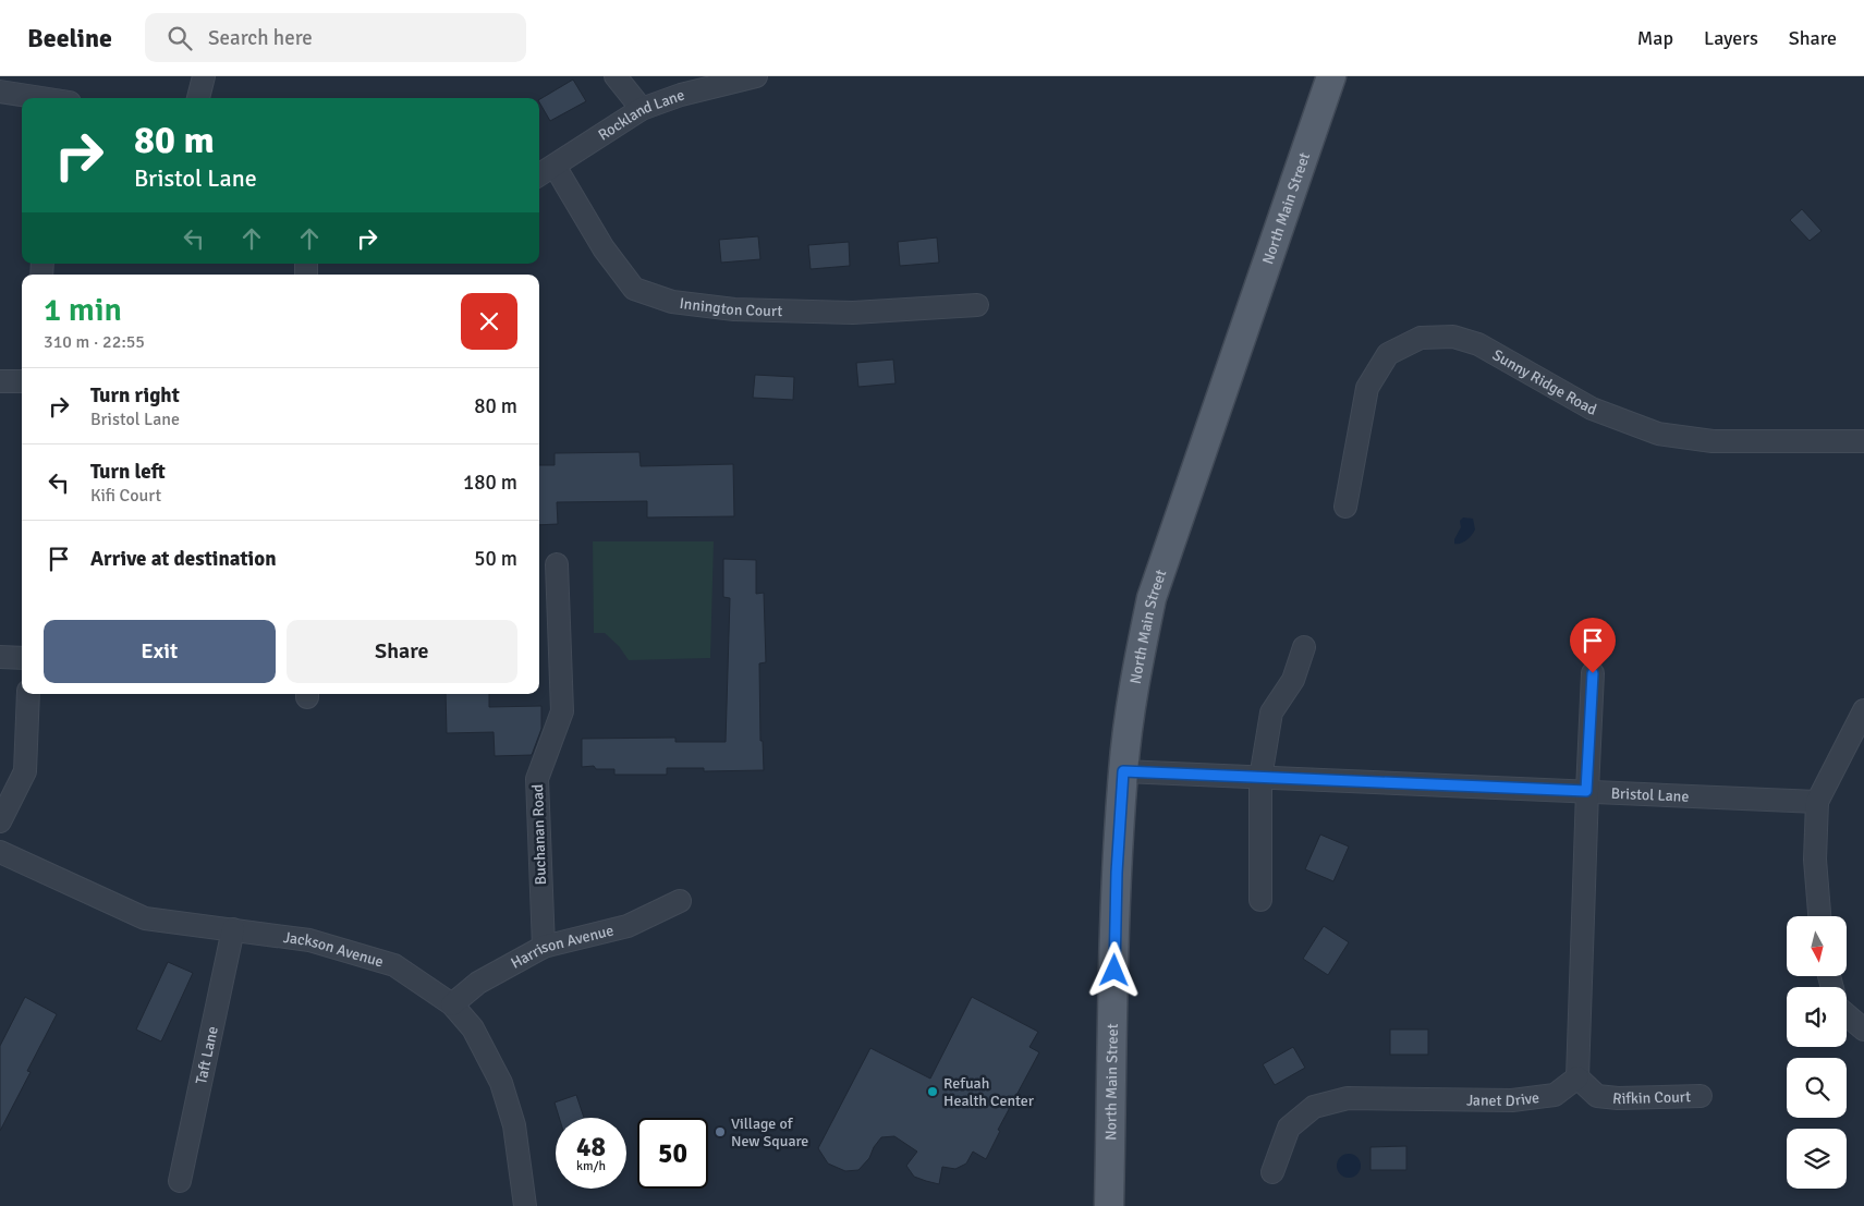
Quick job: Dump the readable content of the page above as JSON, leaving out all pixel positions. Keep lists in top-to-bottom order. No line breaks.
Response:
{"streets":{"main road":["North Main Street"],"street":["Rockland Lane","Innington Court","Sunny Ridge Road","Bristol Lane","Buchanan Road","Harrison Avenue","Jackson Avenue","Taft Lane","Rifkin Court","Janet Drive"]},"crossings":[["Rockland Lane","Innington Court"],["North Main Street","Bristol Lane"],["Buchanan Road","Harrison Avenue"],["Harrison Avenue","Jackson Avenue"],["Jackson Avenue","Taft Lane"],["Rifkin Court","Janet Drive"]],"places":["Refuah Health Center","Village of New Square"],"north":"bottom","page":{"header":"Beeline","search":"Search here","nav":["Map","Layers","Share"],"turn":["80 m","Bristol Lane"],"heading":["1 min","310 m · 22:55"],"list":[{"name":"Turn right","note":"Bristol Lane","value":"80 m"},{"name":"Turn left","note":"Kifi Court","value":"180 m"},{"name":"Arrive at destination","value":"50 m"}],"buttons":["Exit","Share"],"speed":"48 km/h","limit":"50"}}
